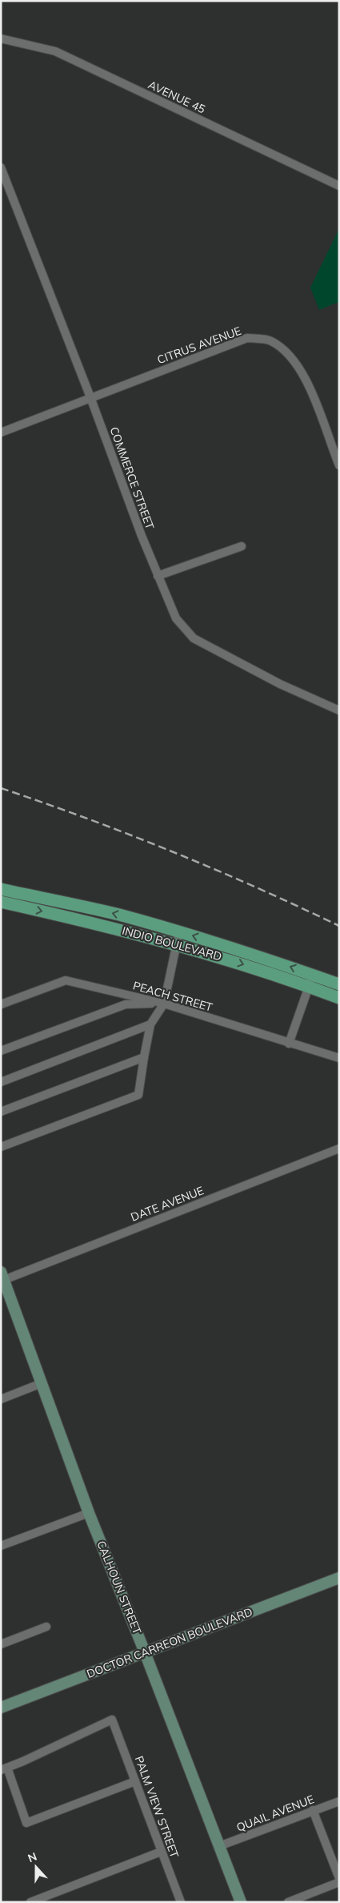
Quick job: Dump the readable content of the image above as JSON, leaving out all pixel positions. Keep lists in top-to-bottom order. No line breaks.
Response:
{"streets":{"main road":["INDIO BOULEVARD"],"street":["AVENUE 45","CITRUS AVENUE","COMMERCE STREET","PEACH STREET","DATE AVENUE","CALHOUN STREET","DOCTOR CARREON BOULEVARD","PALM VIEW STREET","QUAIL AVENUE"]},"crossings":[["CITRUS AVENUE","COMMERCE STREET"],["DATE AVENUE","CALHOUN STREET"],["CALHOUN STREET","DOCTOR CARREON BOULEVARD"],["CALHOUN STREET","QUAIL AVENUE"]],"north":"top"}
